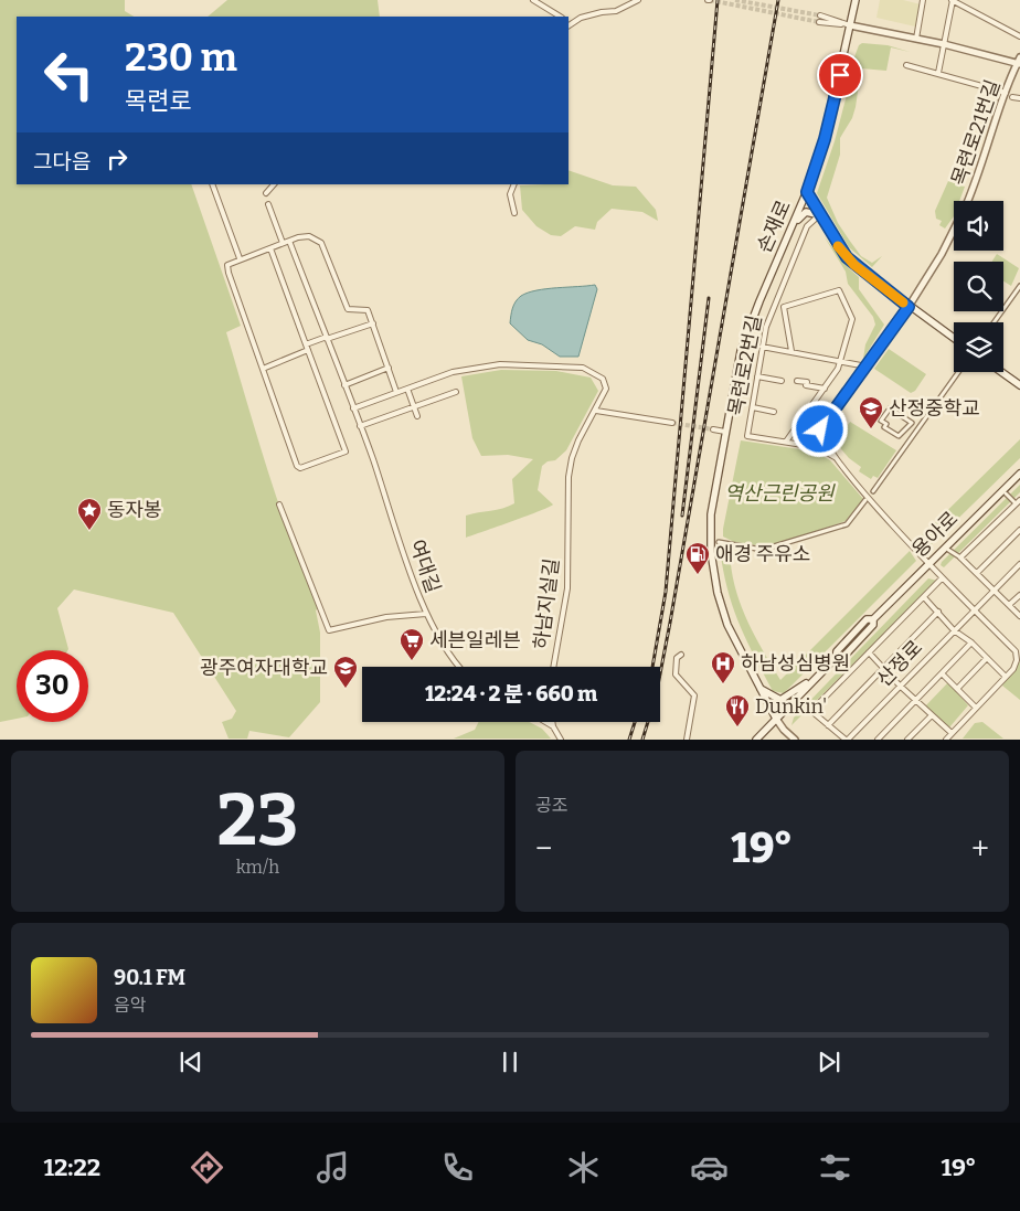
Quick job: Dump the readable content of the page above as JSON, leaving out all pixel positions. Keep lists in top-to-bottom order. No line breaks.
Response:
{"streets":{"main road":["손재로","용아로"],"street":["목련로21번길","목련로2번길","여대길","하남지실길","산정로"]},"crossings":[["손재로","용아로"],["여대길","하남지실길"]],"parks":["역산근린공원"],"places":{"school or university":["산정중학교","광주여자대학교"],"place":["동자봉"],"fuel station":["애경 주유소"],"supermarket":["세븐일레븐"],"hospital":["하남성심병원"],"restaurant":["Dunkin'"]},"page":{"turn":["230 m","목련로"],"then":"그다음","limit":"30","trip":"12:24 · 2 분 · 660 m","tile":[["23","km/h"],"공조"],"heat":["−","19°","+"],"song":["90.1 FM","음악"],"tabs":["12:22","19°"]}}
